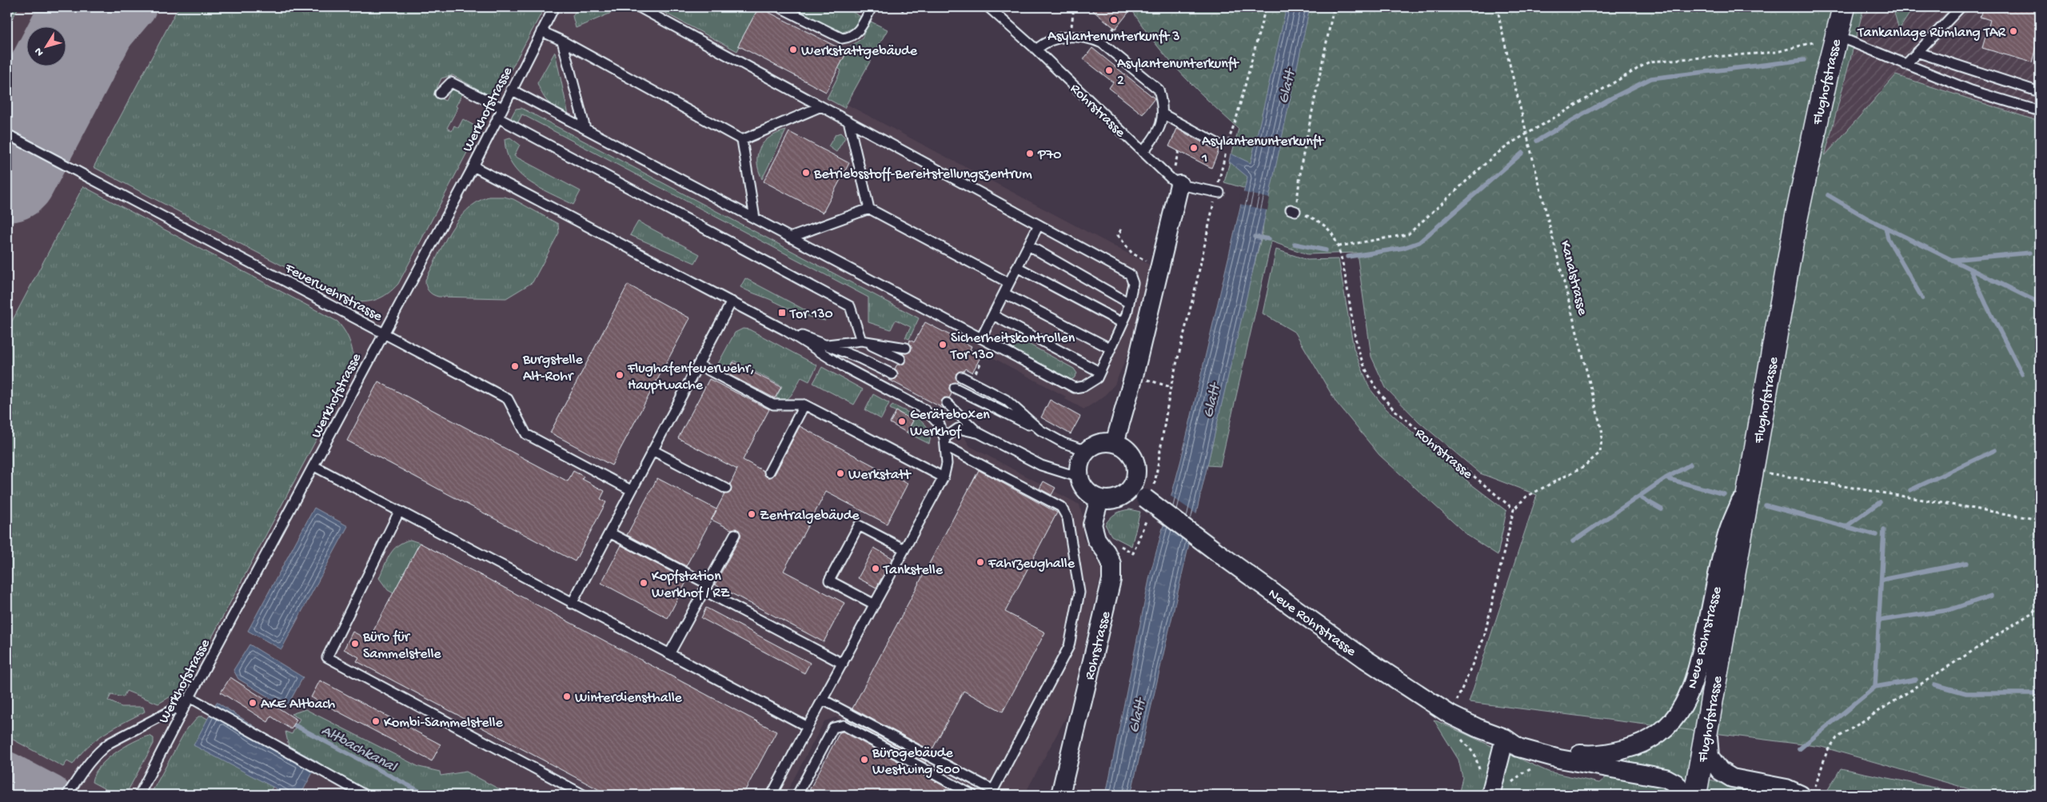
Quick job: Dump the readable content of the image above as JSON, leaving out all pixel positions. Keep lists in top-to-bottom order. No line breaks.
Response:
{"streets":{"main road":["Flughofstrasse"],"street":["Rohrstrasse","Neue Rohrstrasse"],"lane":["Werkhofstrasse","Feuerwehrstrasse"],"path":["Kanalstrasse"]},"crossings":[["Flughofstrasse","Neue Rohrstrasse"],["Werkhofstrasse","Feuerwehrstrasse"],["Rohrstrasse","Kanalstrasse"]],"water":["Glatt","Altbachkanal"],"places":{"other":["Asylantenunterkunft 3","Tankanlage Rümlang TAR","Werkstattgebäude","Asylantenunterkunft 2","Asylantenunterkunft 1","P70","Betriebsstoff-Bereitstellungszentrum","Sicherheitskontrollen Tor 130","Burgstelle Alt-Rohr","Flughafenfeuerwehr, Hauptwache","Geräteboxen Werkhof","Werkstatt","Zentralgebäude","Fahrzeughalle","Tankstelle","Kopfstation Werkhof / RZ","Büro für Sammelstelle","Winterdiensthalle","AKE Altbach","Kombi-Sammelstelle","Bürogebäude Westwing 500"],"transit":["Tor 130"]},"north":"bottom left"}
